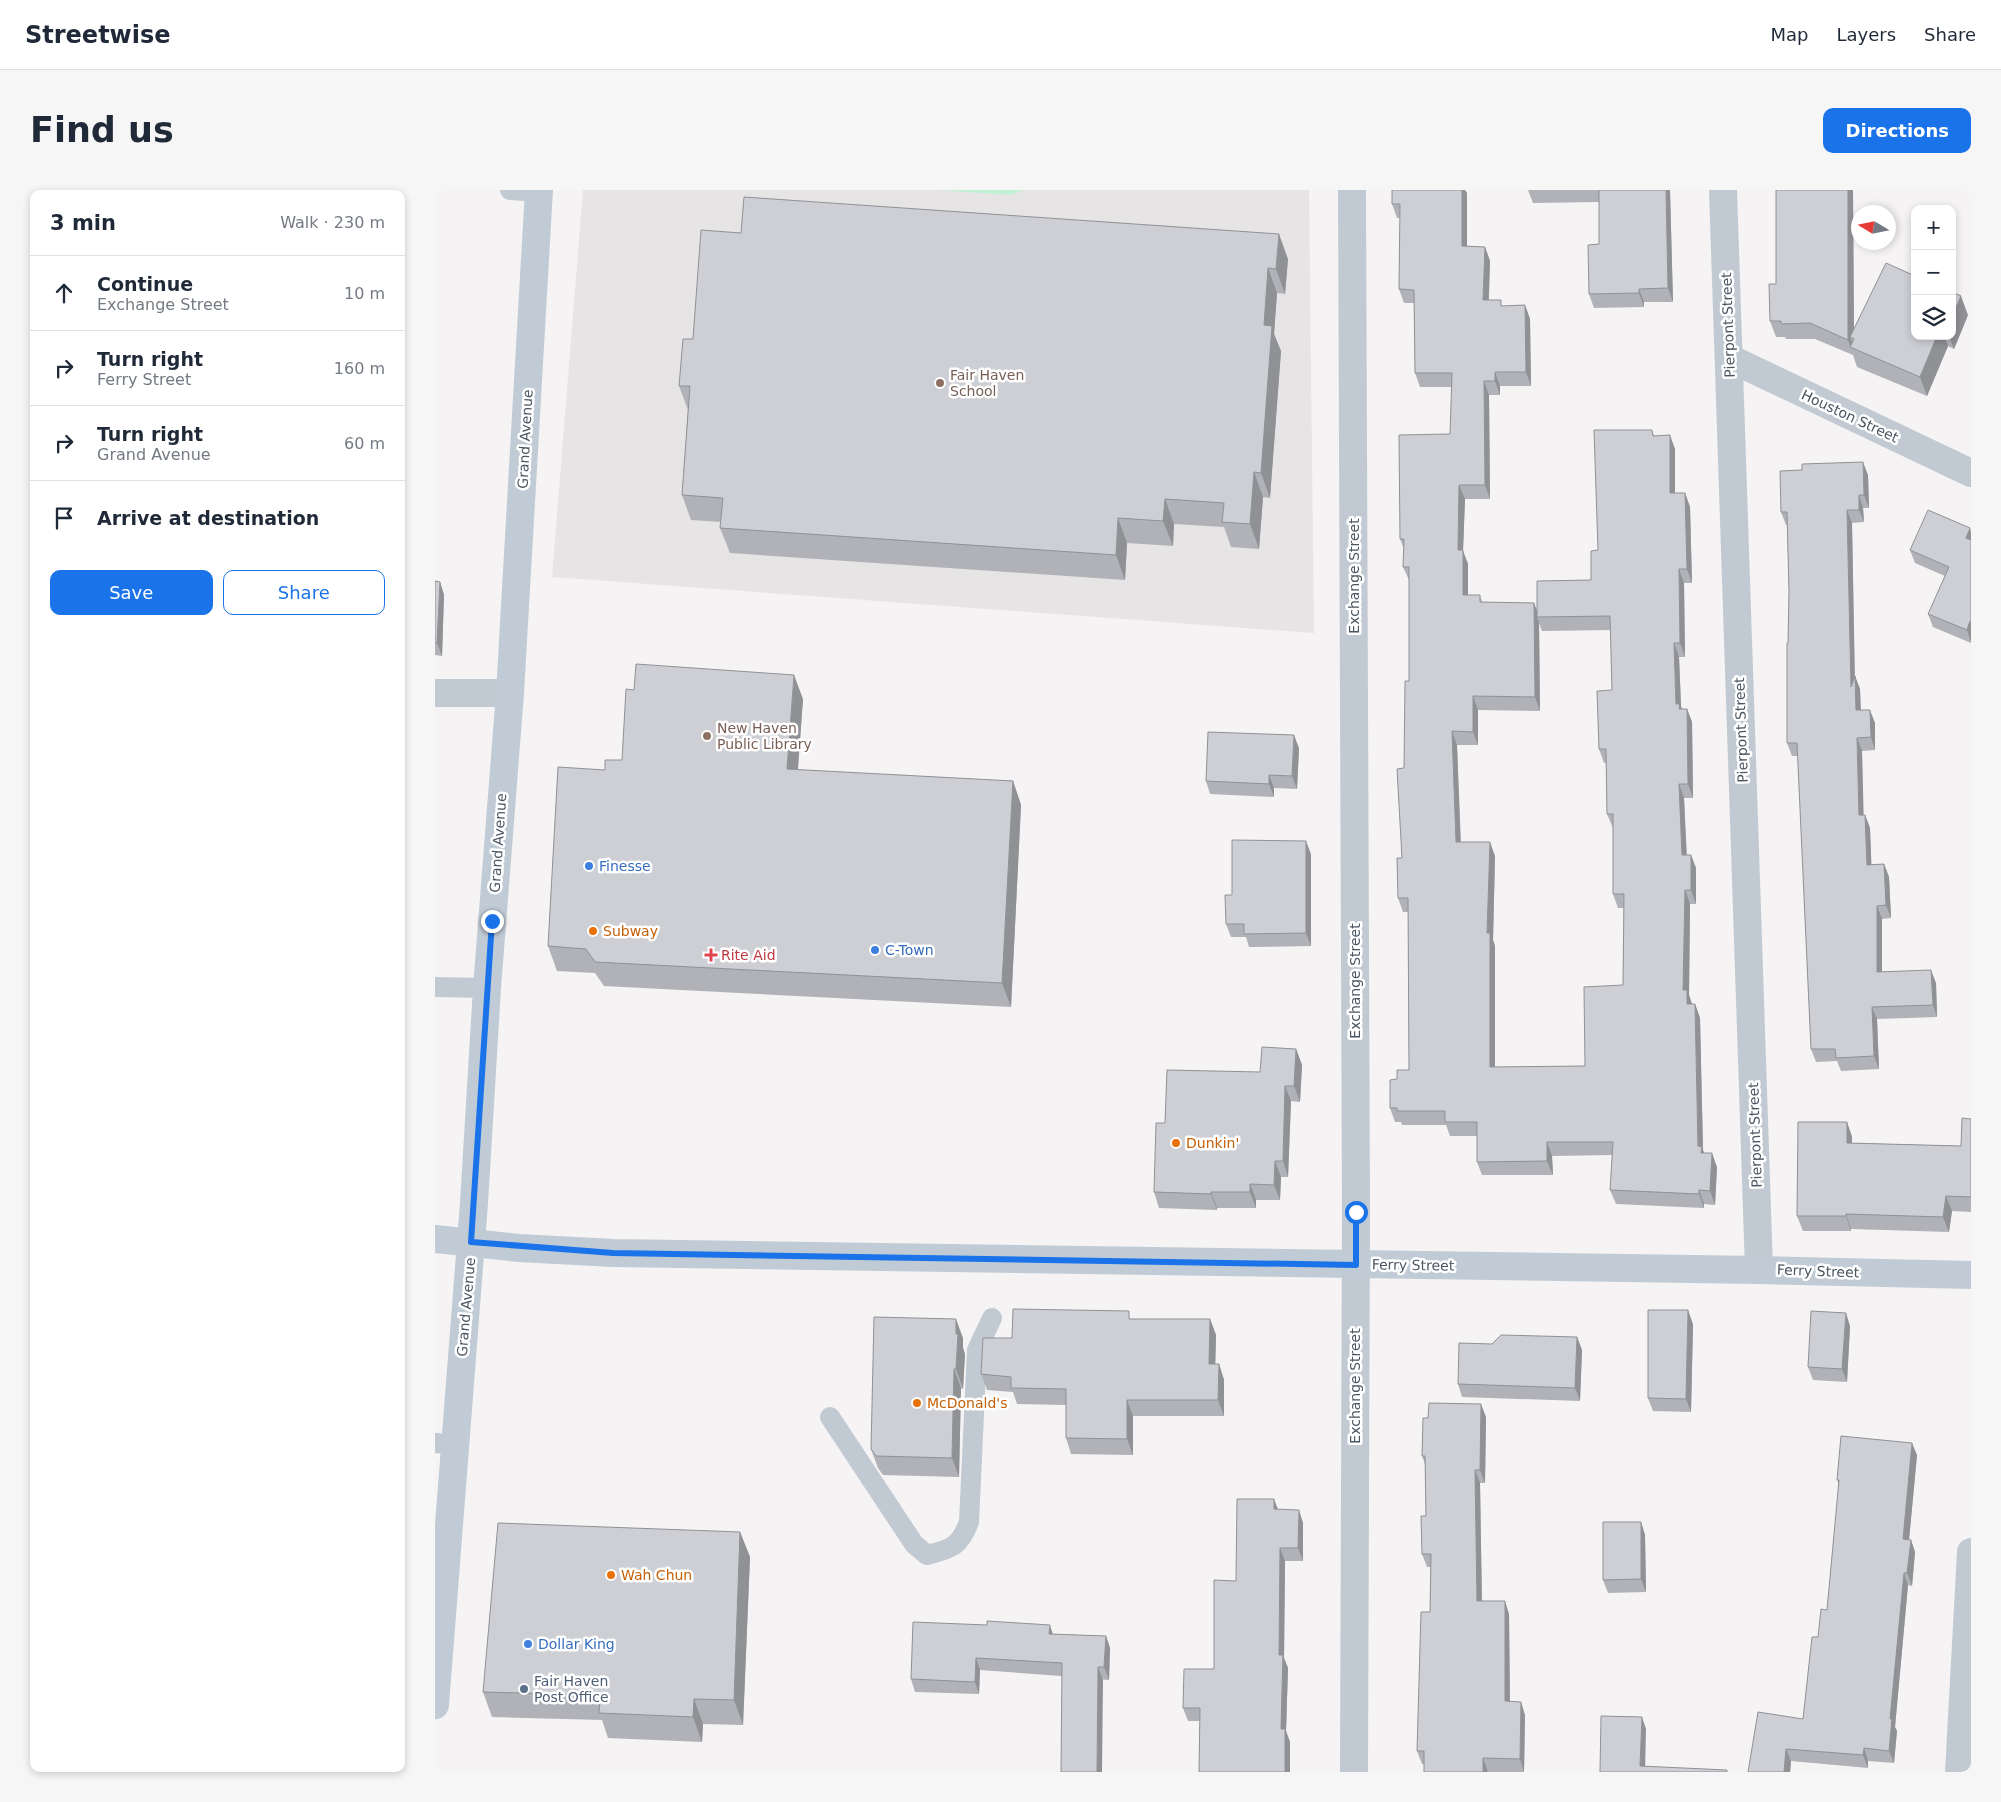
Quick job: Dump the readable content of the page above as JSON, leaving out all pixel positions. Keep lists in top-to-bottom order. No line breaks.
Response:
{"streets":{"main road":["Grand Avenue","Ferry Street"],"street":["Pierpont Street","Houston Street","Exchange Street"]},"crossings":[["Pierpont Street","Houston Street"],["Pierpont Street","Ferry Street"],["Grand Avenue","Ferry Street"],["Exchange Street","Ferry Street"]],"places":{"other":["Fair Haven School","New Haven Public Library","Finesse","Subway","C-Town","Dunkin'","McDonald's","Wah Chun","Dollar King","Fair Haven Post Office"],"health":["Rite Aid"]},"north":"left","page":{"header":"Streetwise","nav":["Map","Layers","Share"],"buttons":["Directions",["Save","Share"]],"title":"Find us","heading":["3 min","Walk · 230 m"],"map_buttons":["+","−"],"list":[["Continue","Exchange Street","10 m"],["Turn right","Ferry Street","160 m"],["Turn right","Grand Avenue","60 m"],"Arrive at destination"]}}
